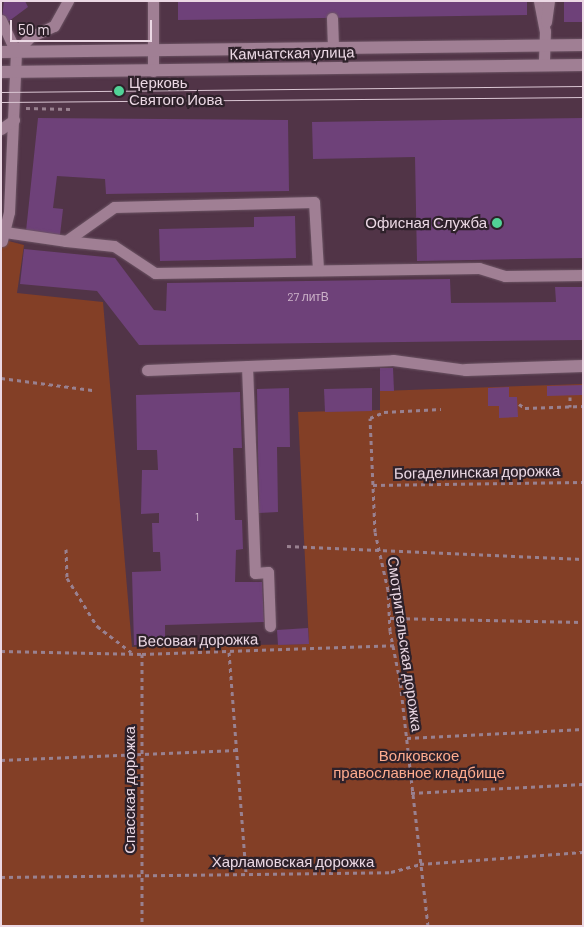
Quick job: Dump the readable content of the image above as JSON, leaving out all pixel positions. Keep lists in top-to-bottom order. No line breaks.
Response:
{"streets":{"main road":["Камчатская улица"],"path":["Богаделинская дорожка","Весовая дорожка","Смотрительская дорожка","Спасская дорожка","Харламовская дорожка"]},"crossings":[["Богаделинская дорожка","Смотрительская дорожка"],["Весовая дорожка","Смотрительская дорожка"],["Весовая дорожка","Спасская дорожка"],["Смотрительская дорожка","Харламовская дорожка"],["Спасская дорожка","Харламовская дорожка"]],"parks":["Волковское православное кладбище"],"places":["Церковь Святого Иова","Офисная Служба"],"house_numbers":["27 литВ","1"],"scale_bar":"50 m"}
